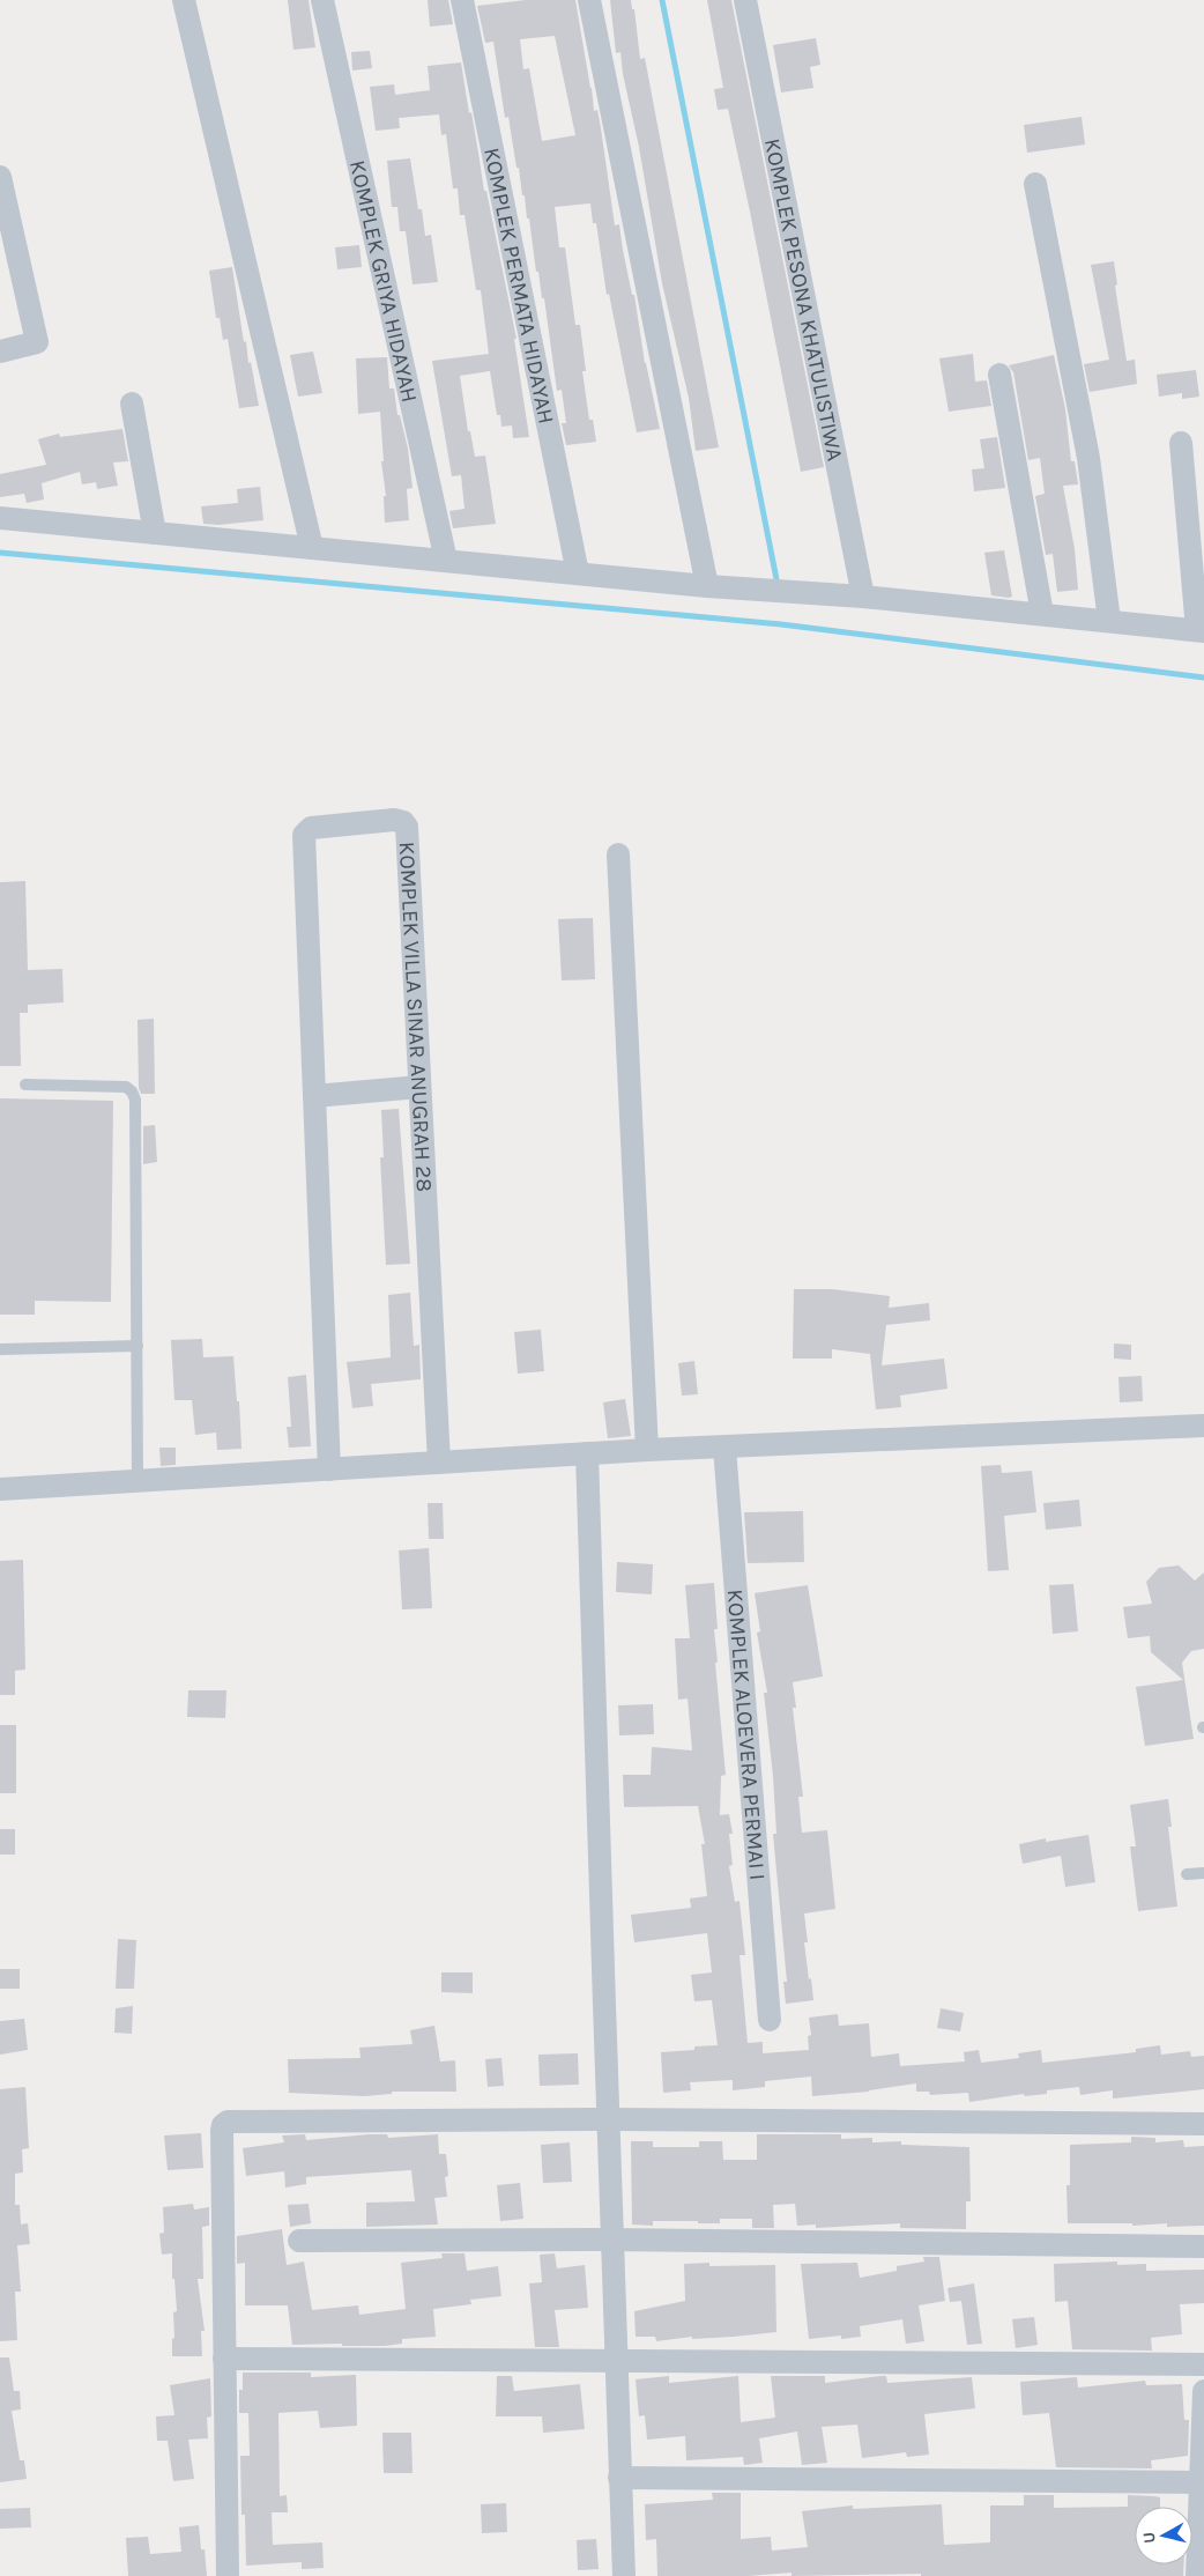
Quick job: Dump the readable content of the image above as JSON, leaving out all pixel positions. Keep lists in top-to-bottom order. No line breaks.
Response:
{"streets":{"street":["KOMPLEK GRIYA HIDAYAH","KOMPLEK PERMATA HIDAYAH","KOMPLEK PESONA KHATULISTIWA","KOMPLEK VILLA SINAR ANUGRAH 28","KOMPLEK ALOEVERA PERMAI I"]},"north":"left"}
